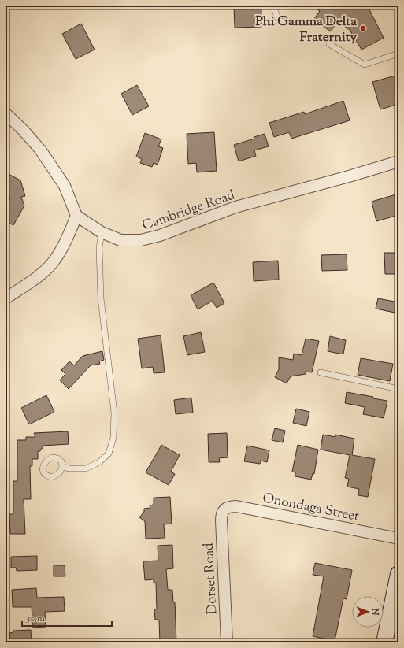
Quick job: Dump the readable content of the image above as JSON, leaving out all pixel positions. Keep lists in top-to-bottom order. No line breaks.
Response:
{"streets":{"street":["Cambridge Road","Onondaga Street","Dorset Road"]},"crossings":[["Onondaga Street","Dorset Road"]],"places":["Phi Gamma Delta Fraternity"],"scale_bar":"50 m","north":"right"}
